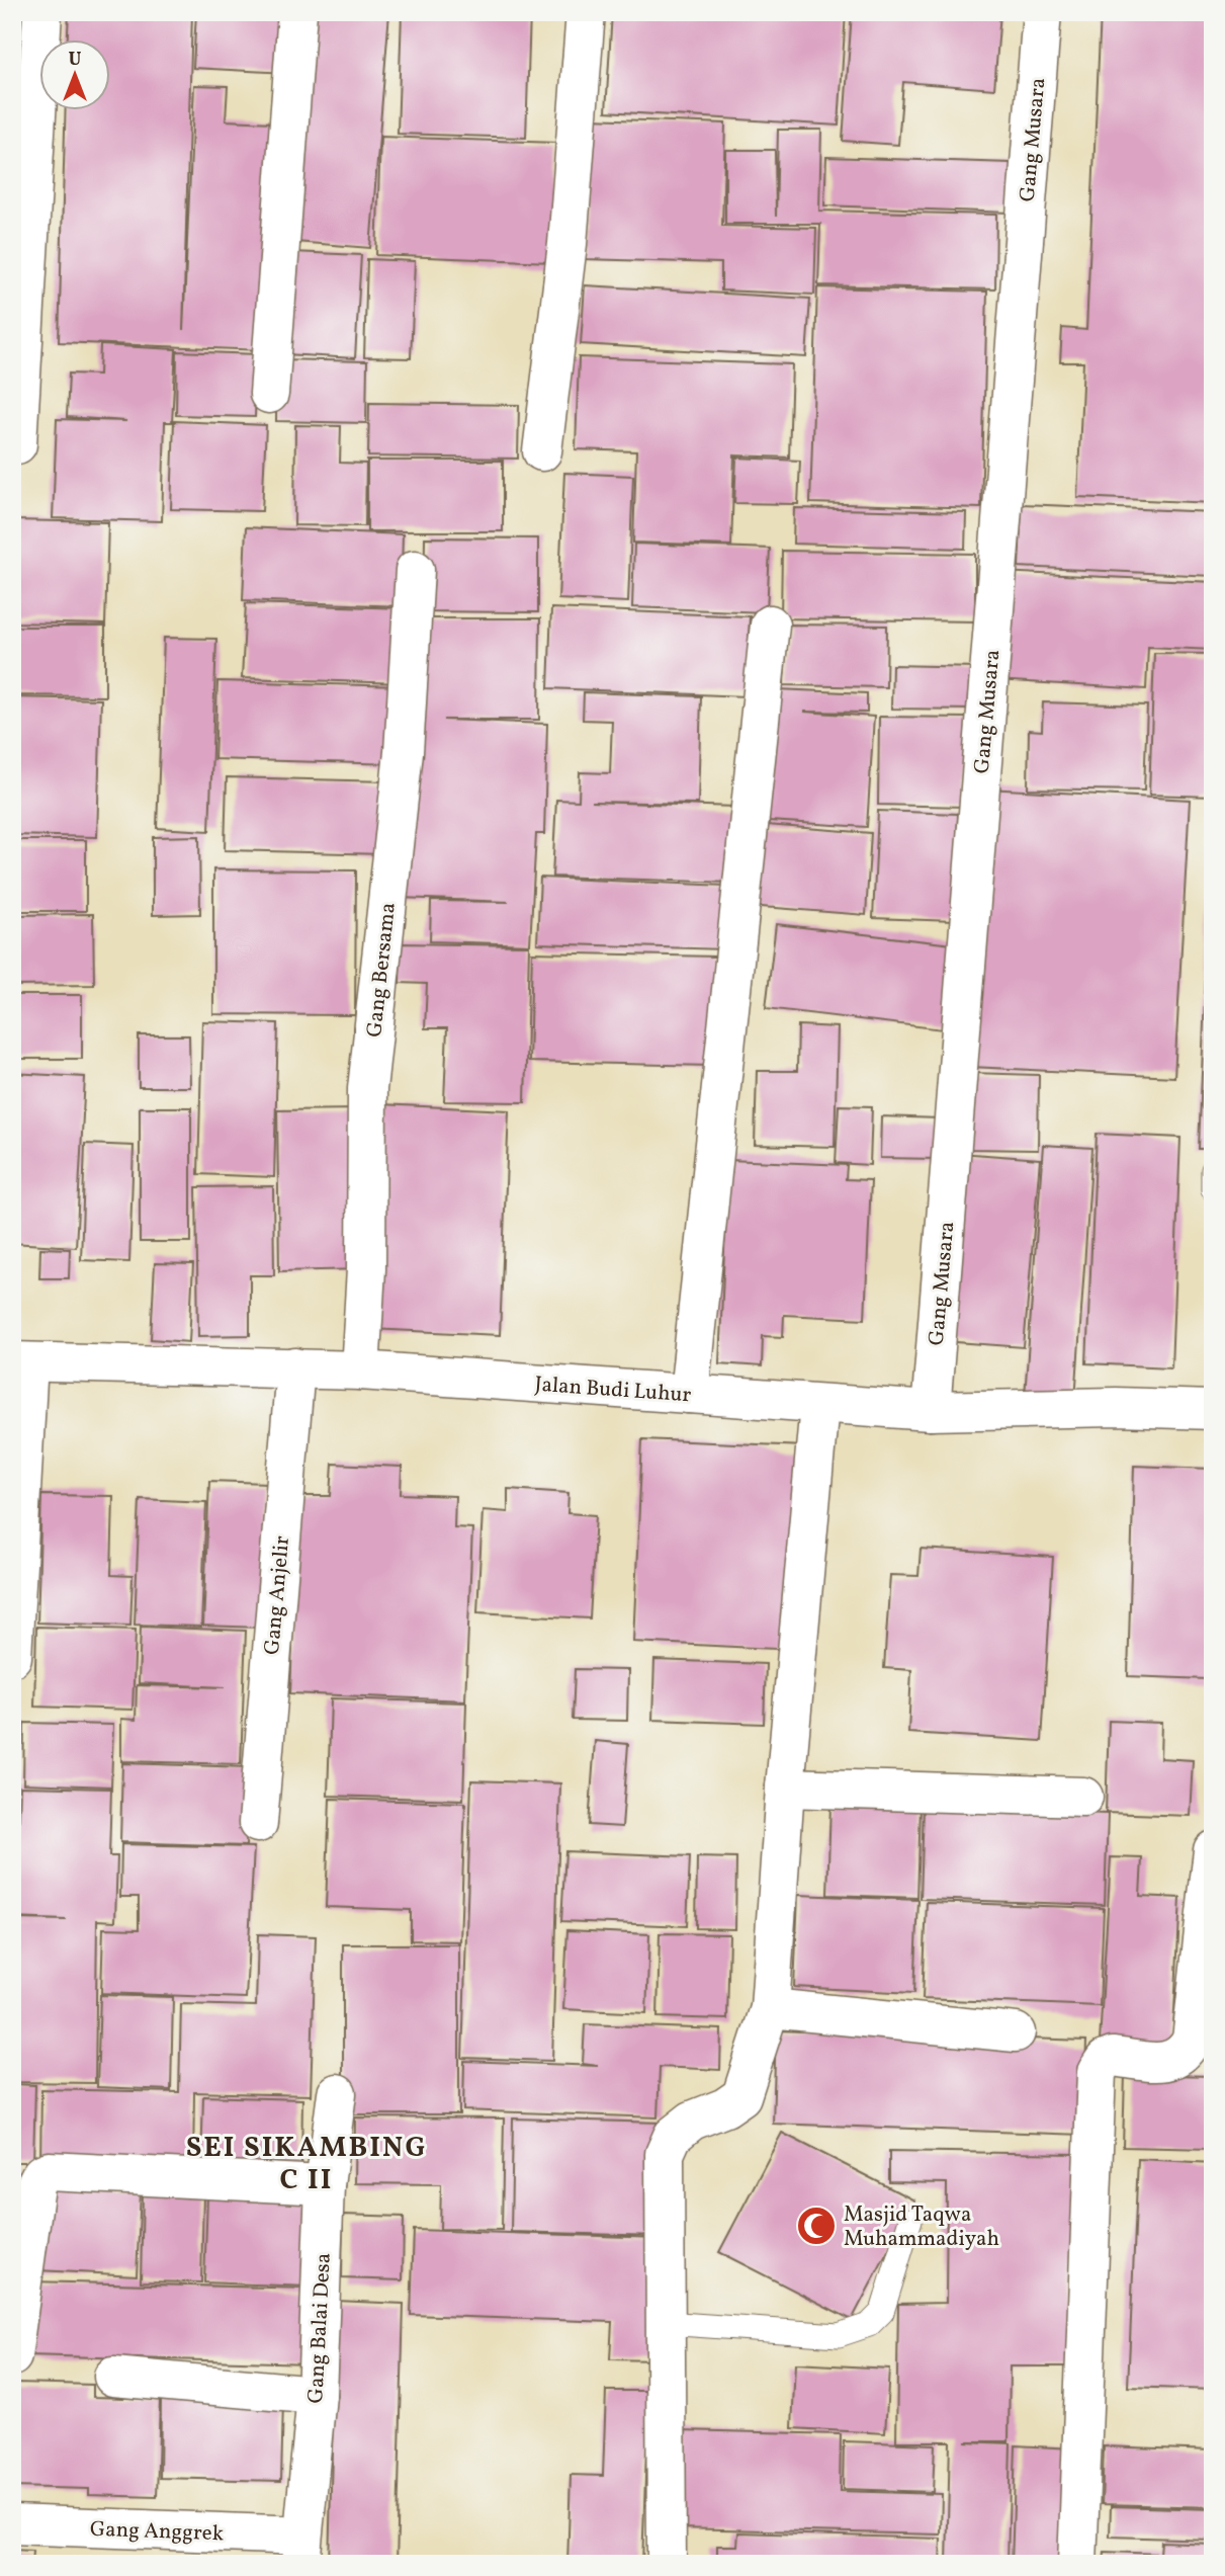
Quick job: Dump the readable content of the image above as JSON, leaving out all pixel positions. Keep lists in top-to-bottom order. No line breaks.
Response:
{"streets":{"street":["Gang Musara","Gang Bersama","Jalan Budi Luhur","Gang Anjelir","Gang Balai Desa","Gang Anggrek"]},"crossings":[["Gang Musara","Jalan Budi Luhur"],["Gang Bersama","Jalan Budi Luhur"],["Jalan Budi Luhur","Gang Anjelir"],["Gang Balai Desa","Gang Anggrek"]],"districts":["SEI SIKAMBING C II"],"places":{"mosque":["Masjid Taqwa Muhammadiyah"]},"north":"top"}
